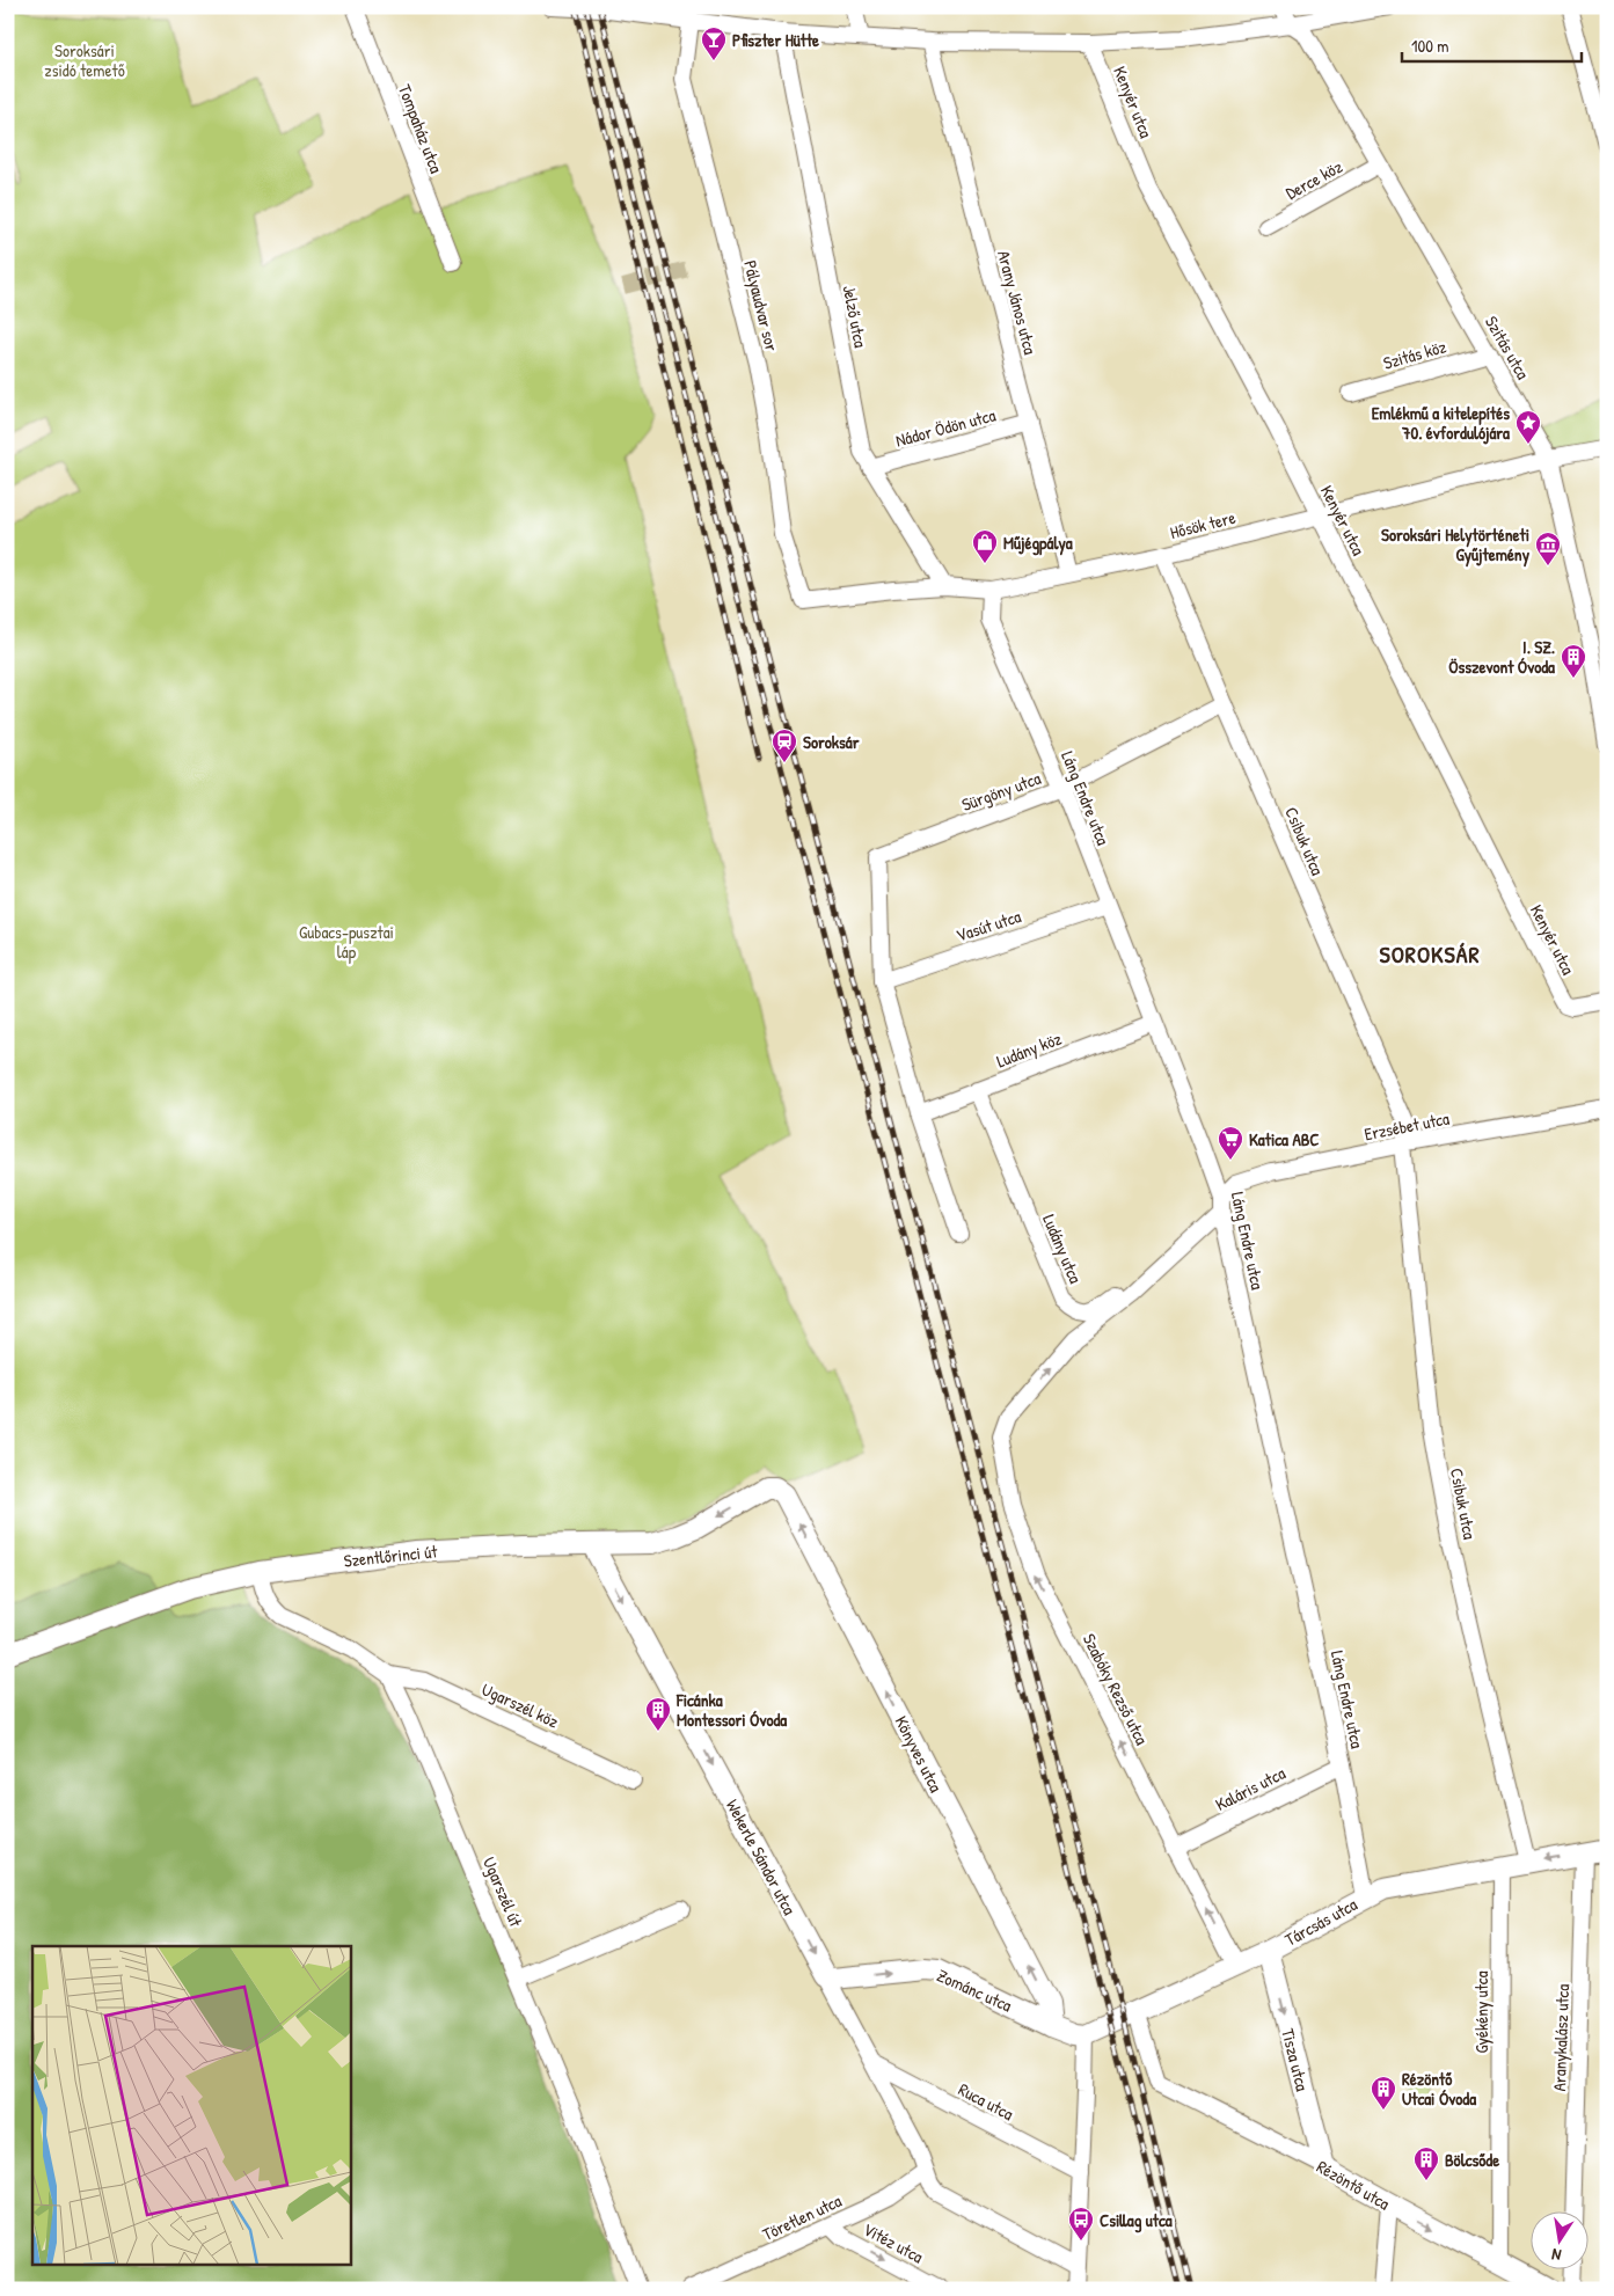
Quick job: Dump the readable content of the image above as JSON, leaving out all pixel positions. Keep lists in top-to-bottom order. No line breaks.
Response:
{"streets":{"main road":["Szentlőrinci út","Könyves utca","Wekerle Sándor utca","Tárcsás utca","Zománc utca","Tisza utca","Rézöntő utca"],"street":["Kenyér utca","Tompaház utca","Derce köz","Arany János utca","Pályaudvar sor","Jelző utca","Szitás utca","Szitás köz","Nádor Ödön utca","Hősök tere","Sürgöny utca","Láng Endre utca","Csibuk utca","Vasút utca","Ludány köz","Erzsébet utca","Ludány utca","Szabóky Rezső utca","Ugarszél köz","Kaláris utca","Ugarszél út","Gyékény utca","Aranykalász utca","Ruca utca","Töretlen utca","Vitéz utca"]},"crossings":[["Kenyér utca","Hősök tere"],["Derce köz","Szitás utca"],["Arany János utca","Nádor Ödön utca"],["Arany János utca","Hősök tere"],["Pályaudvar sor","Hősök tere"],["Jelző utca","Nádor Ödön utca"],["Jelző utca","Hősök tere"],["Szitás utca","Szitás köz"],["Szitás utca","Hősök tere"],["Hősök tere","Láng Endre utca"],["Hősök tere","Csibuk utca"],["Sürgöny utca","Láng Endre utca"],["Sürgöny utca","Csibuk utca"],["Sürgöny utca","Vasút utca"],["Láng Endre utca","Vasút utca"],["Láng Endre utca","Ludány köz"],["Láng Endre utca","Erzsébet utca"],["Láng Endre utca","Kaláris utca"],["Láng Endre utca","Tárcsás utca"],["Csibuk utca","Erzsébet utca"],["Csibuk utca","Tárcsás utca"],["Ludány köz","Ludány utca"],["Erzsébet utca","Ludány utca"],["Erzsébet utca","Szabóky Rezső utca"],["Szentlőrinci út","Könyves utca"],["Szentlőrinci út","Wekerle Sándor utca"],["Szabóky Rezső utca","Kaláris utca"],["Szabóky Rezső utca","Tárcsás utca"],["Ugarszél köz","Ugarszél út"],["Könyves utca","Zománc utca"],["Wekerle Sándor utca","Zománc utca"],["Wekerle Sándor utca","Ruca utca"],["Wekerle Sándor utca","Töretlen utca"],["Tárcsás utca","Gyékény utca"],["Tárcsás utca","Aranykalász utca"],["Tárcsás utca","Tisza utca"],["Tárcsás utca","Rézöntő utca"],["Gyékény utca","Rézöntő utca"],["Tisza utca","Rézöntő utca"],["Töretlen utca","Vitéz utca"]],"one_way":["Szabóky Rezső utca","Könyves utca","Wekerle Sándor utca","Zománc utca","Tisza utca"],"districts":["SOROKSÁR"],"parks":["Soroksári zsidó temető","Gubacs-pusztai láp"],"places":{"bar":["Pfiszter Hütte"],"place":["Emlékmű a kitelepítés 70. évfordulójára"],"shop":["Műjégpálya"],"museum":["Soroksári Helytörténeti Gyűjtemény"],"building":["I. SZ. Összevont Óvoda","Ficánka Montessori Óvoda","Rézöntő Utcai Óvoda","Bölcsőde"],"station":["Soroksár"],"supermarket":["Katica ABC"],"bus stop":["Csillag utca"]},"scale_bar":"100 m","north":"bottom"}
